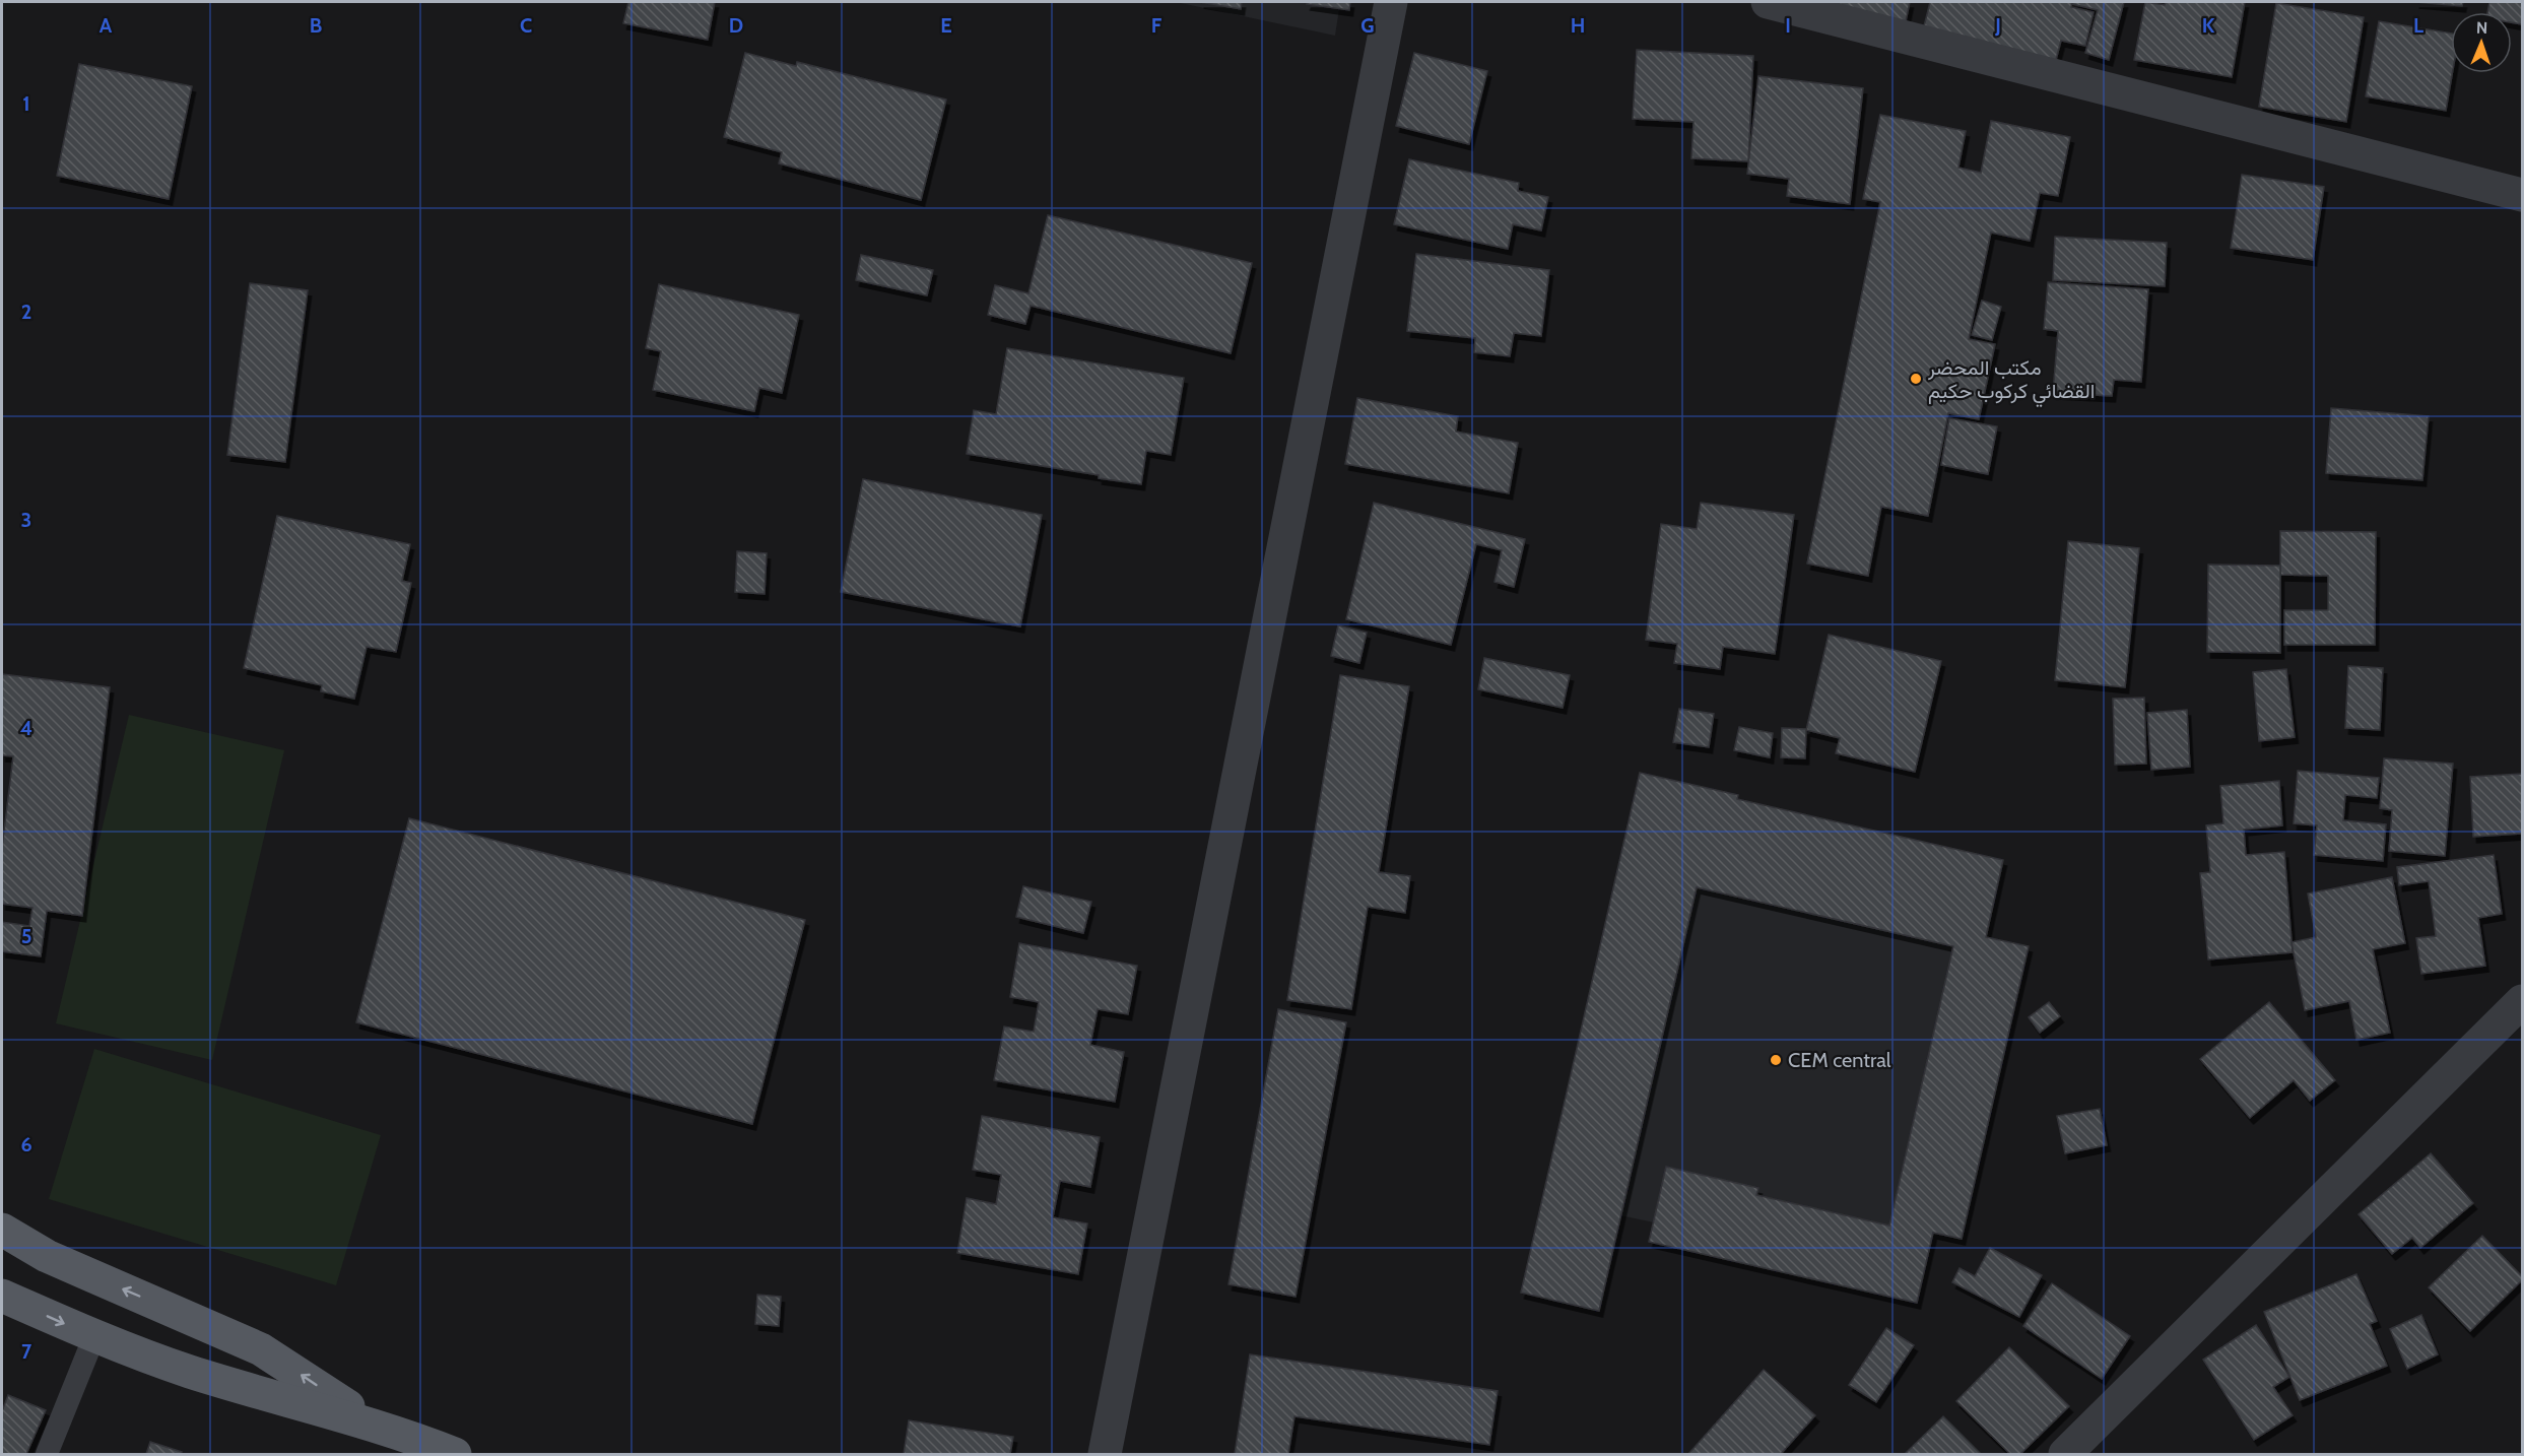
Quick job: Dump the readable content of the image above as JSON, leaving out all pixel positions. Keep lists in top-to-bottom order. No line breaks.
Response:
{"places":["مكتب المحضر القضائي كركوب حكيم","CEM central"],"north":"top","grid":{"columns":["A","B","C","D","E","F","G","H","I","J","K","L"],"rows":["1","2","3","4","5","6","7"]}}
